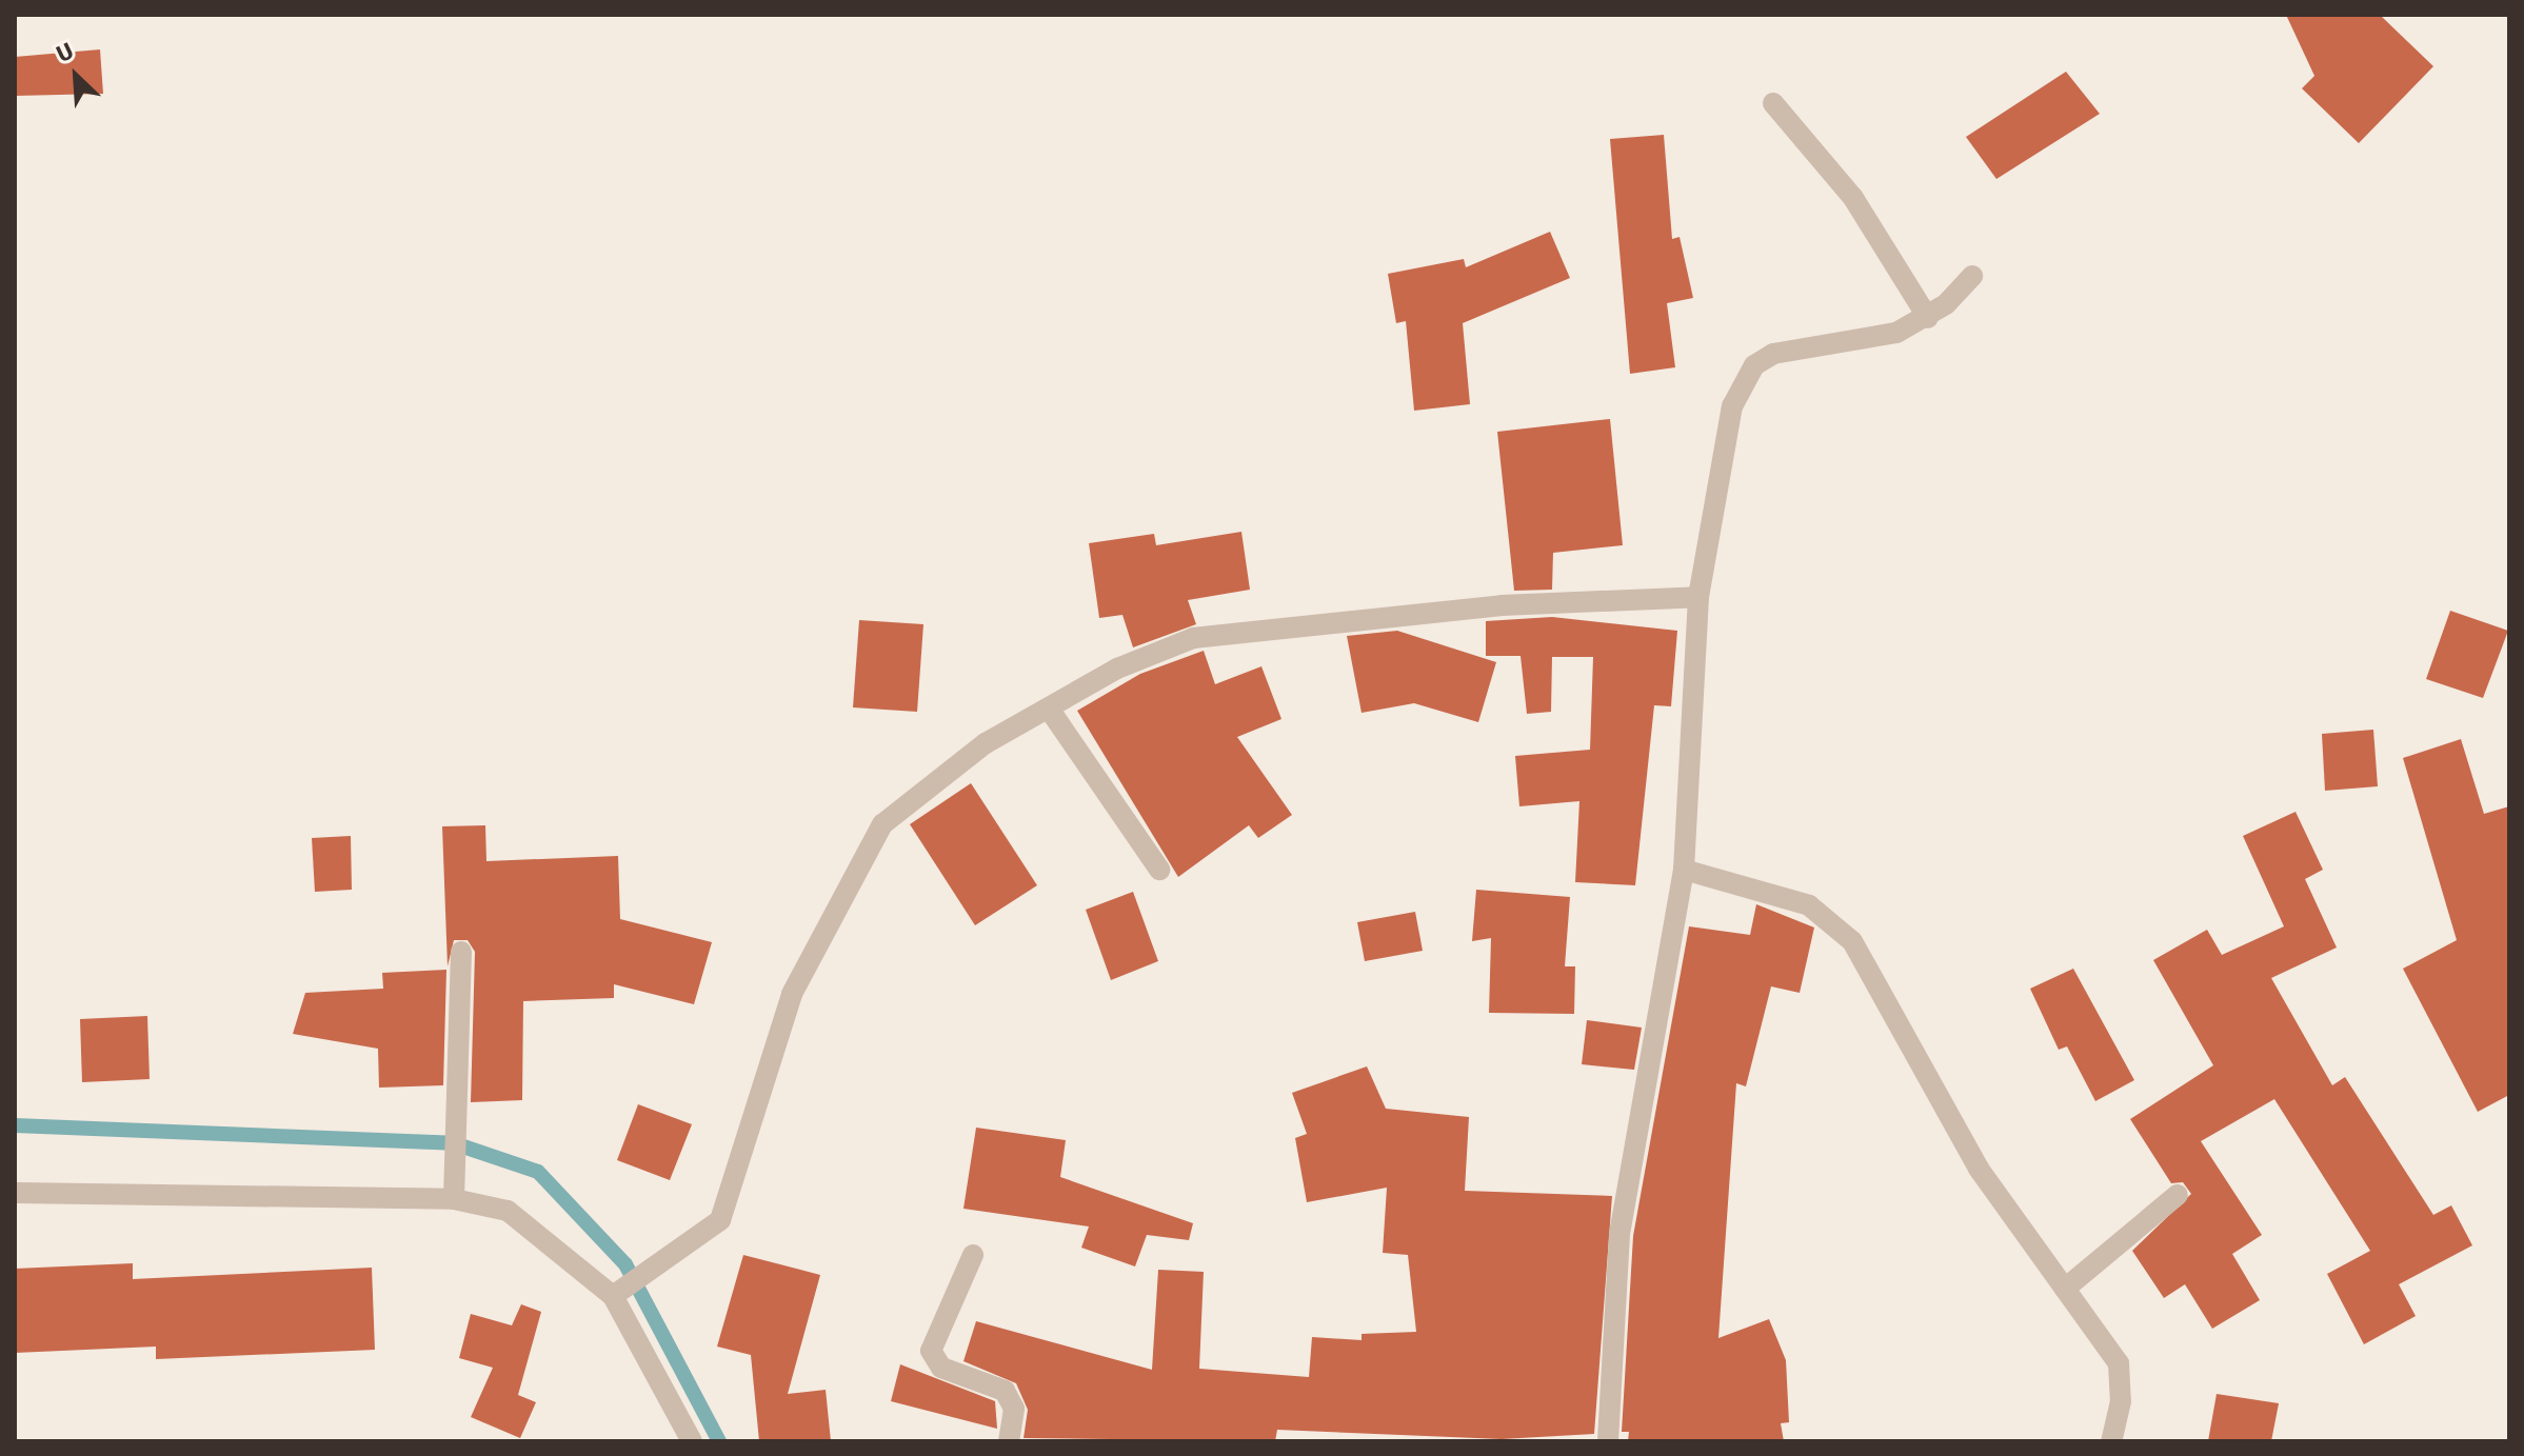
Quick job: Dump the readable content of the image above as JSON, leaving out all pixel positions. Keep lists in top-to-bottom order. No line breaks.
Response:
{"north":"top left"}
